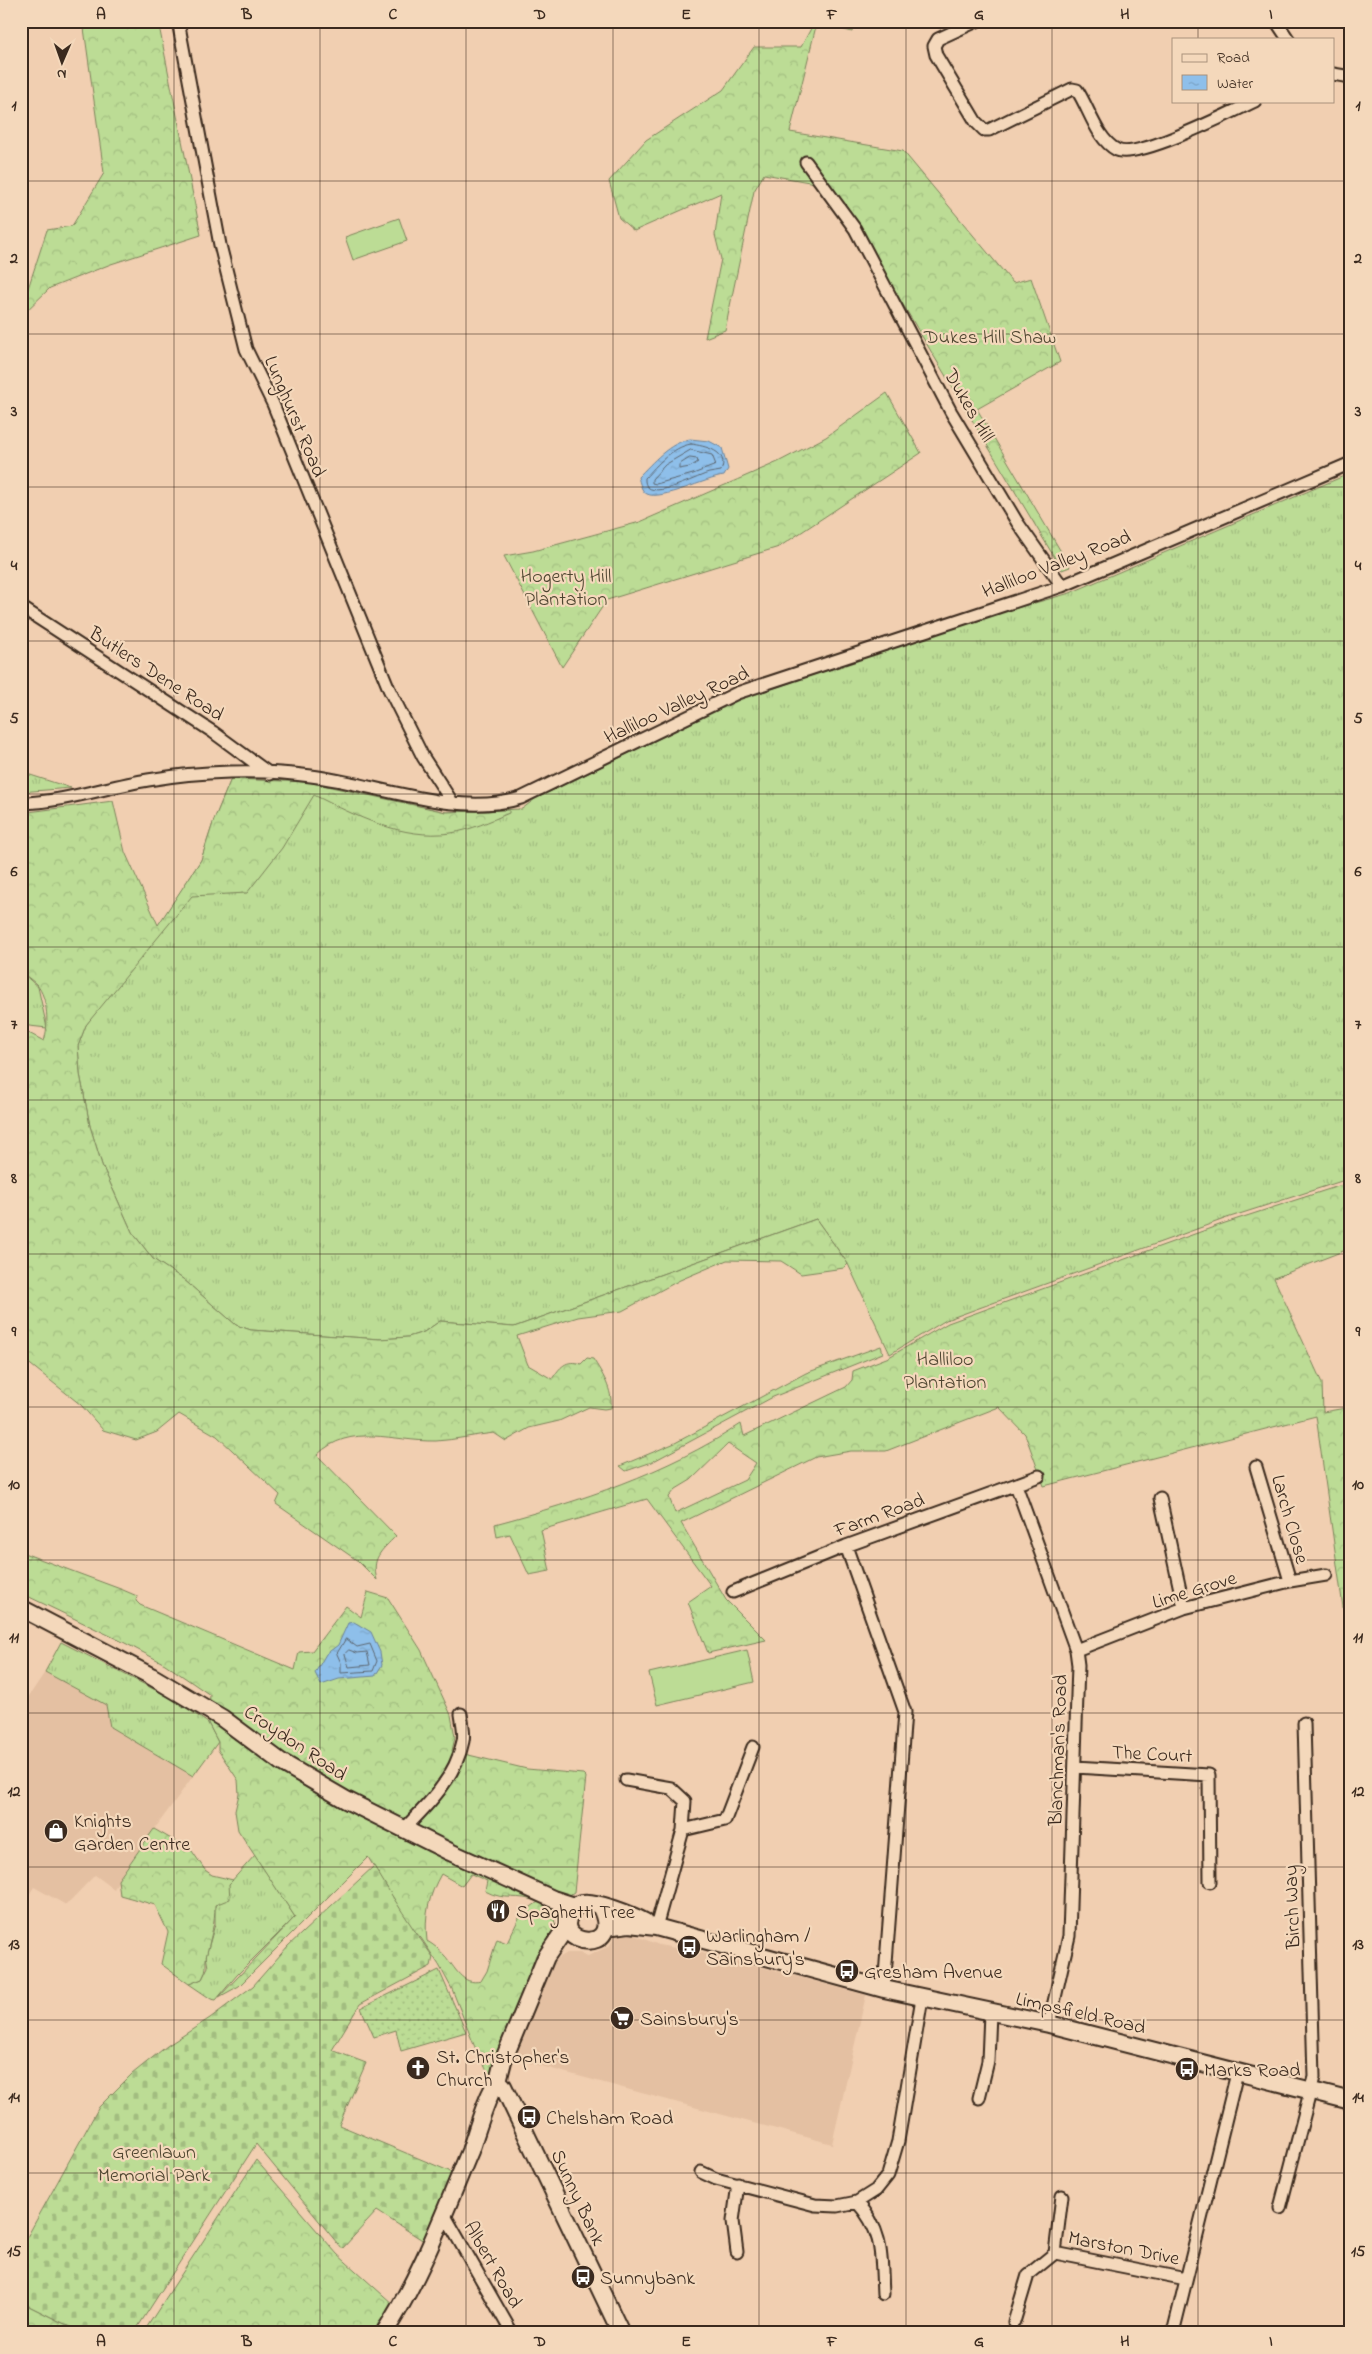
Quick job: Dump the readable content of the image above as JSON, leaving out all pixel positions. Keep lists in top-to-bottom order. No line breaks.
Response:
{"streets":{"main road":["Croydon Road","Limpsfield Road","Sunny Bank"],"street":["Dukes Hill","Lunghurst Road","Halliloo Valley Road","Butlers Dene Road","Farm Road","Larch Close","Lime Grove","Blanchman's Road","The Court","Birch Way","Marston Drive","Albert Road"]},"crossings":[["Dukes Hill","Halliloo Valley Road"],["Lunghurst Road","Halliloo Valley Road"],["Halliloo Valley Road","Butlers Dene Road"],["Farm Road","Blanchman's Road"],["Larch Close","Lime Grove"],["Lime Grove","Blanchman's Road"],["Croydon Road","Limpsfield Road"],["Blanchman's Road","The Court"],["Blanchman's Road","Limpsfield Road"],["Birch Way","Limpsfield Road"]],"parks":["Dukes Hill Shaw","Hogerty Hill Plantation","Halliloo Plantation","Greenlawn Memorial Park"],"places":{"shop":["Knights Garden Centre"],"restaurant":["Spaghetti Tree"],"bus stop":["Warlingham / Sainsbury's","Gresham Avenue","Marks Road","Chelsham Road","Sunnybank"],"supermarket":["Sainsbury's"],"church":["St. Christopher's Church"]},"legend":["Road","Water"],"north":"bottom","grid":{"columns":["A","B","C","D","E","F","G","H","I"],"rows":["1","2","3","4","5","6","7","8","9","10","11","12","13","14","15"]}}
